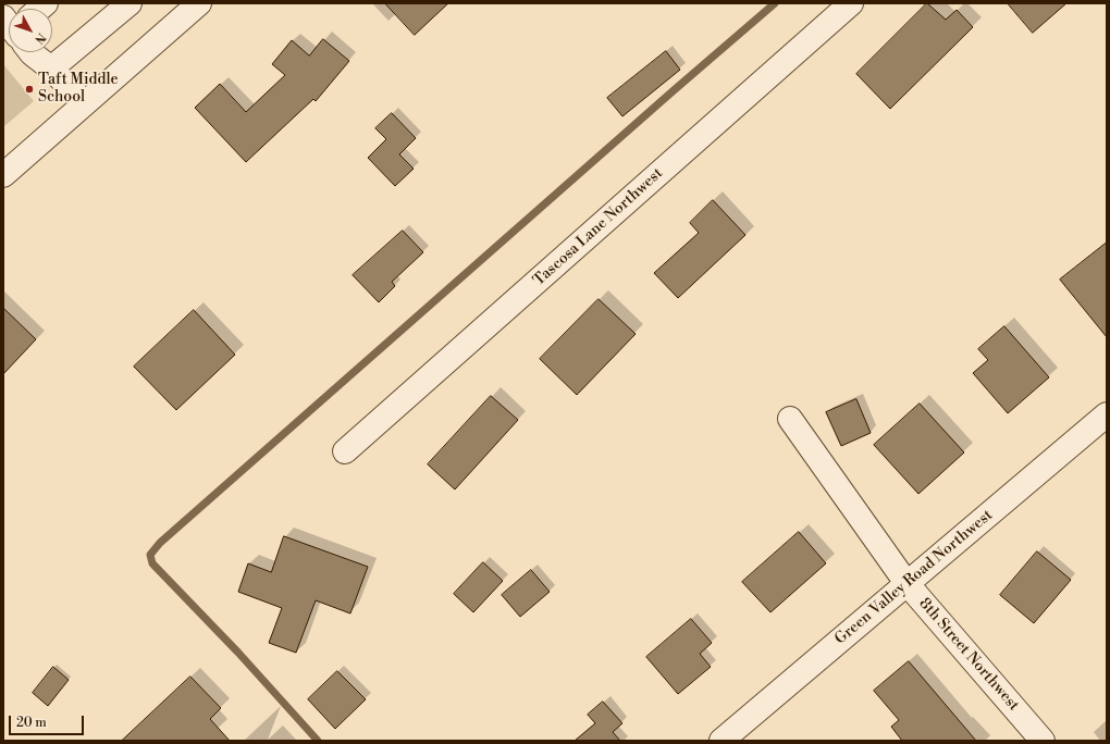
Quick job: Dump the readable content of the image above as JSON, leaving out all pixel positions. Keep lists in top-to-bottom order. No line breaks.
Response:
{"streets":{"street":["Tascosa Lane Northwest","Green Valley Road Northwest","8th Street Northwest"]},"crossings":[["Green Valley Road Northwest","8th Street Northwest"]],"places":["Taft Middle School"],"scale_bar":"20 m","north":"bottom right"}
